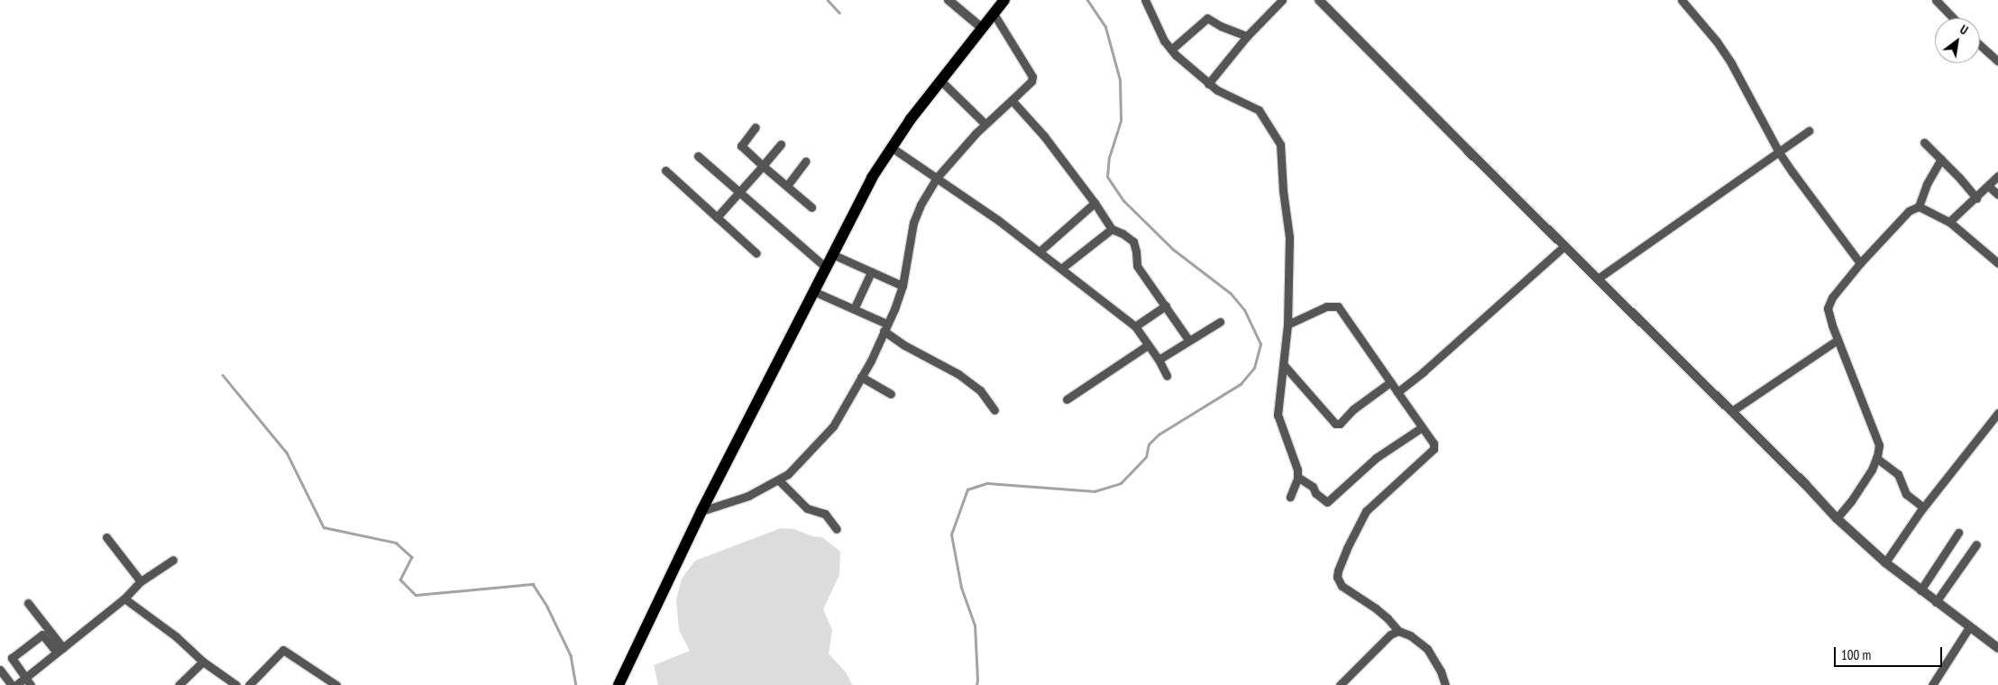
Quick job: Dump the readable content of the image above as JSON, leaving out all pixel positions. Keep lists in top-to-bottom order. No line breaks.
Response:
{"scale_bar":"100 m","north":"top right"}
